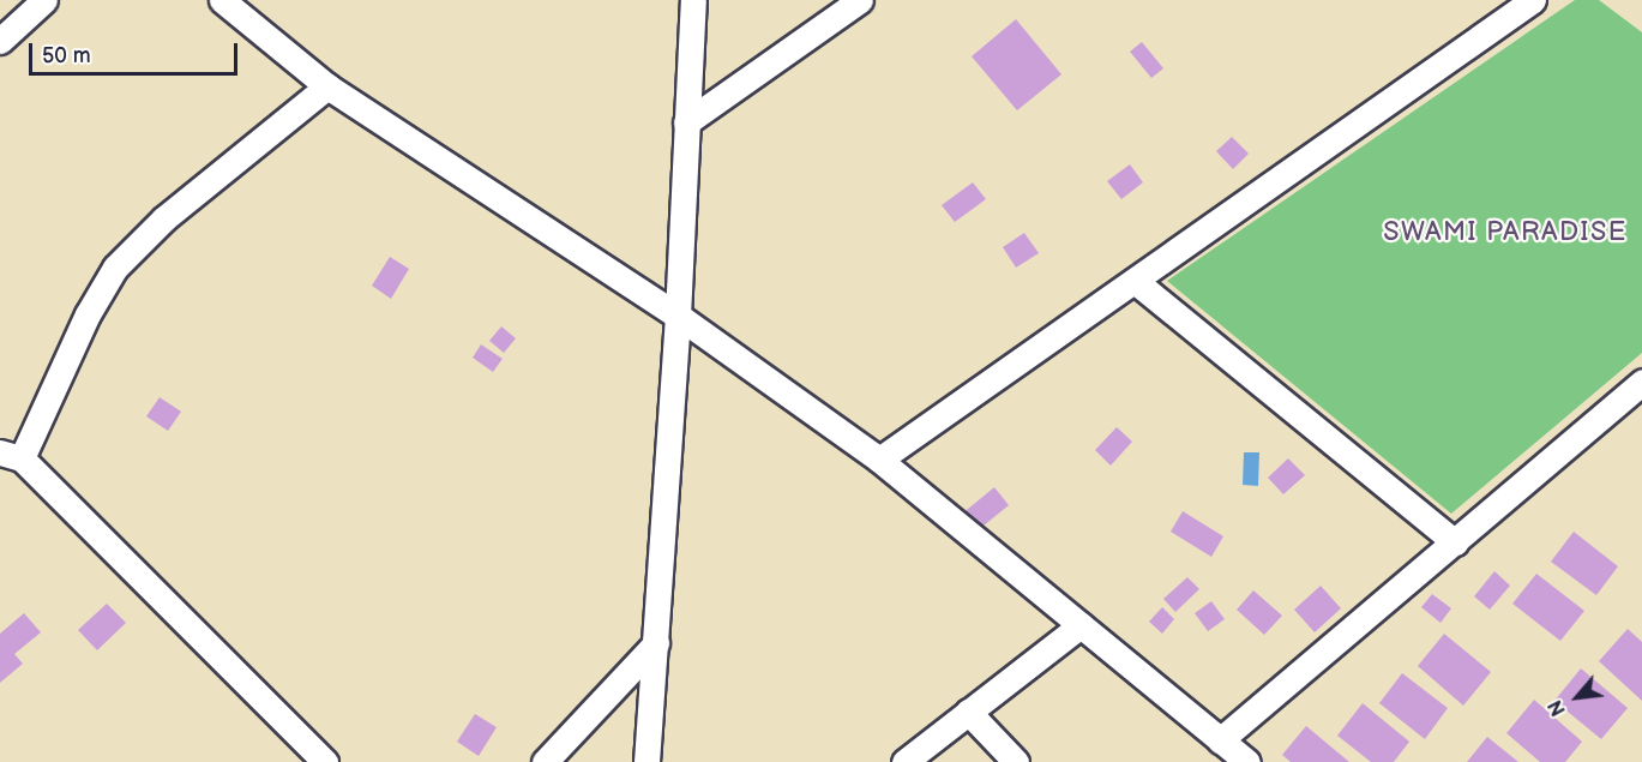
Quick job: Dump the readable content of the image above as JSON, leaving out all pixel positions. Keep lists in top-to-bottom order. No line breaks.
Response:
{"districts":["SWAMI PARADISE"],"scale_bar":"50 m","north":"bottom left"}
